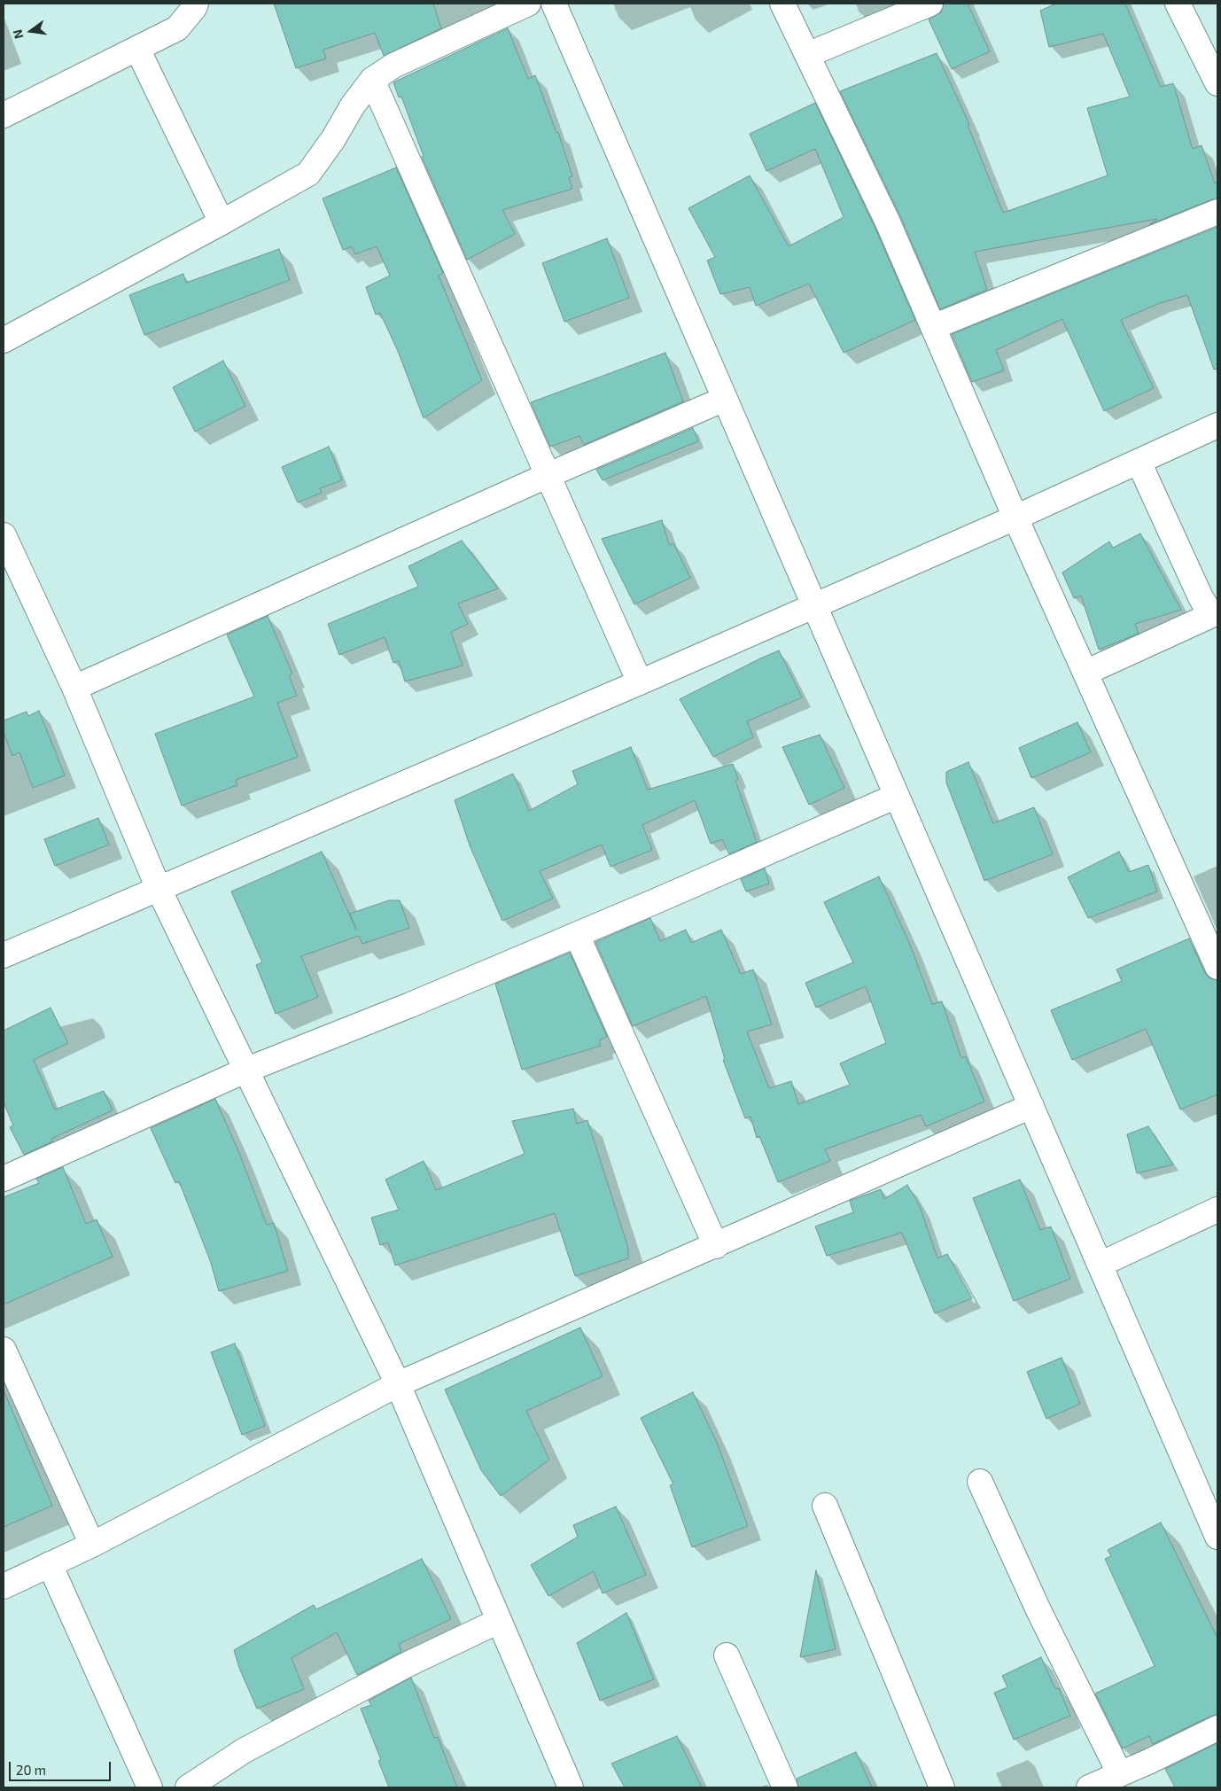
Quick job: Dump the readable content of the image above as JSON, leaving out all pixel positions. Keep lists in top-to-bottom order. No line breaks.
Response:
{"scale_bar":"20 m","north":"left"}
